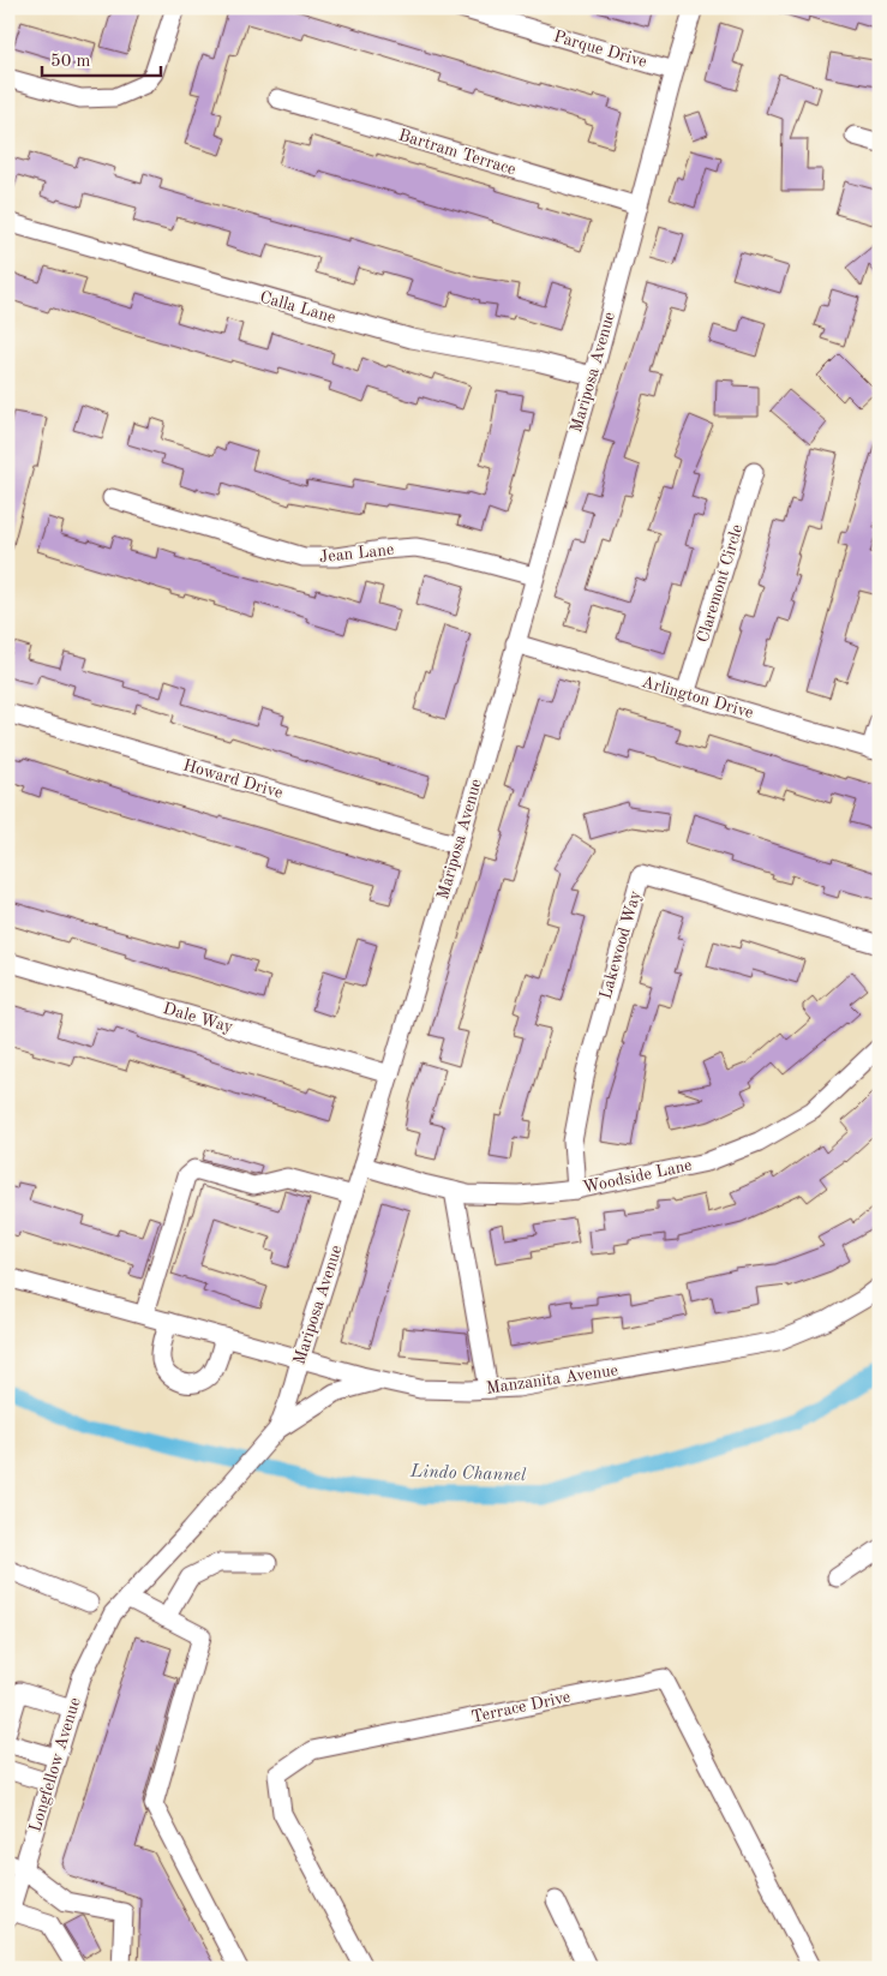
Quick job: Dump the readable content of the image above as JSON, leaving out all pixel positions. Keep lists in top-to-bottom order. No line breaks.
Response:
{"streets":{"street":["Parque Drive","Bartram Terrace","Calla Lane","Mariposa Avenue","Jean Lane","Claremont Circle","Arlington Drive","Howard Drive","Lakewood Way","Dale Way","Woodside Lane","Manzanita Avenue","Terrace Drive","Longfellow Avenue"]},"crossings":[["Parque Drive","Mariposa Avenue"],["Bartram Terrace","Mariposa Avenue"],["Calla Lane","Mariposa Avenue"],["Mariposa Avenue","Jean Lane"],["Mariposa Avenue","Arlington Drive"],["Mariposa Avenue","Howard Drive"],["Mariposa Avenue","Dale Way"],["Mariposa Avenue","Woodside Lane"],["Mariposa Avenue","Manzanita Avenue"],["Mariposa Avenue","Longfellow Avenue"],["Claremont Circle","Arlington Drive"],["Lakewood Way","Woodside Lane"]],"water":["Lindo Channel"],"scale_bar":"50 m"}
